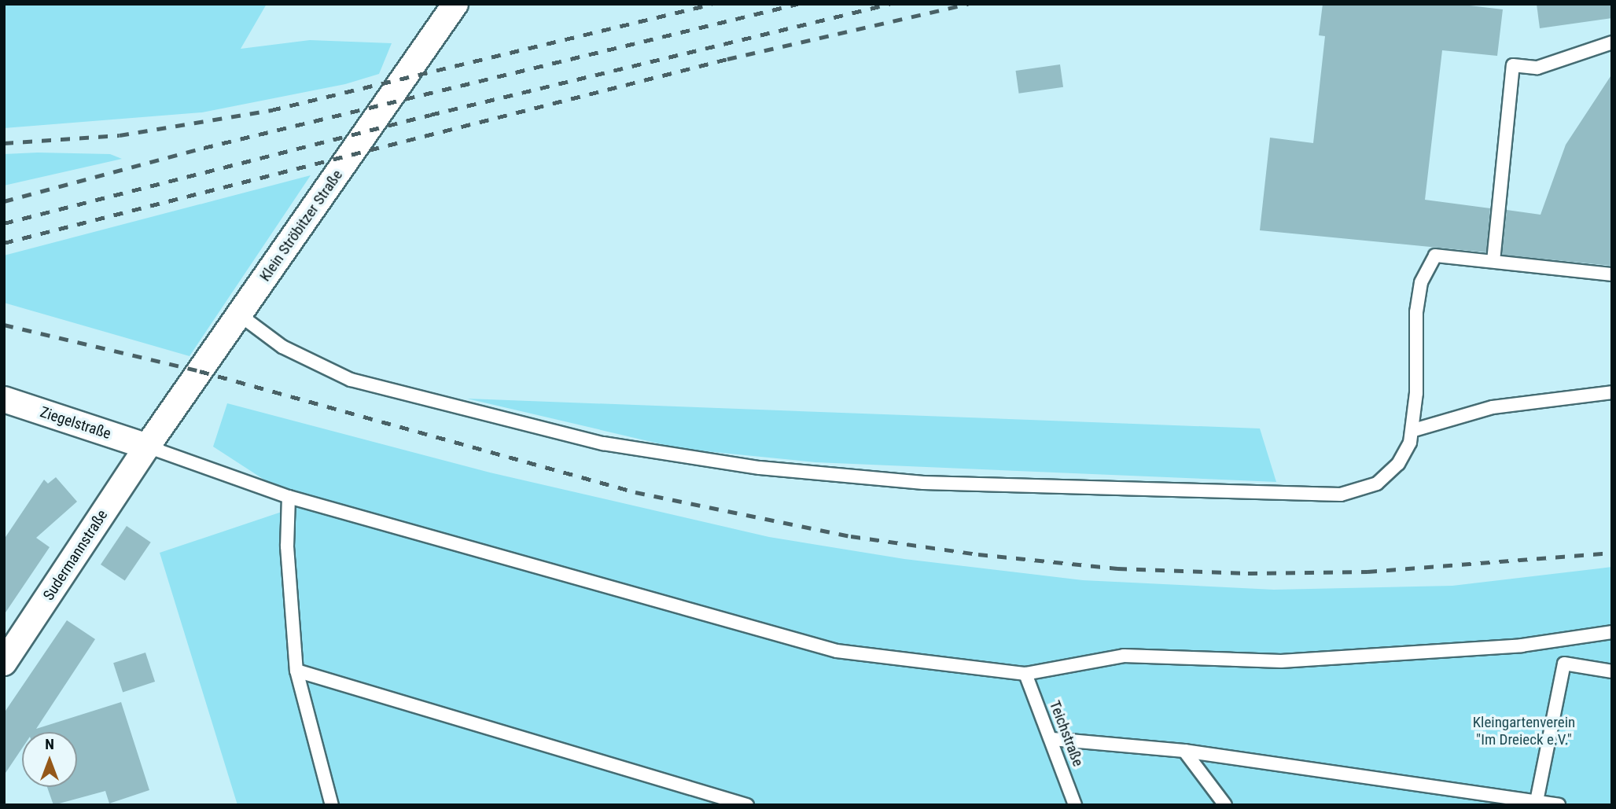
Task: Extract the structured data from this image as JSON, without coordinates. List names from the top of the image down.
{
  "streets": {
    "street": ["Klein Ströbitzer Straße", "Ziegelstraße", "Sudermannstraße"],
    "lane": ["Teichstraße"]
  },
  "crossings": [
    ["Klein Ströbitzer Straße", "Ziegelstraße"],
    ["Klein Ströbitzer Straße", "Sudermannstraße"],
    ["Ziegelstraße", "Sudermannstraße"]
  ],
  "parks": ["Kleingartenverein \"Im Dreieck e.V.\""],
  "north": "top"
}
